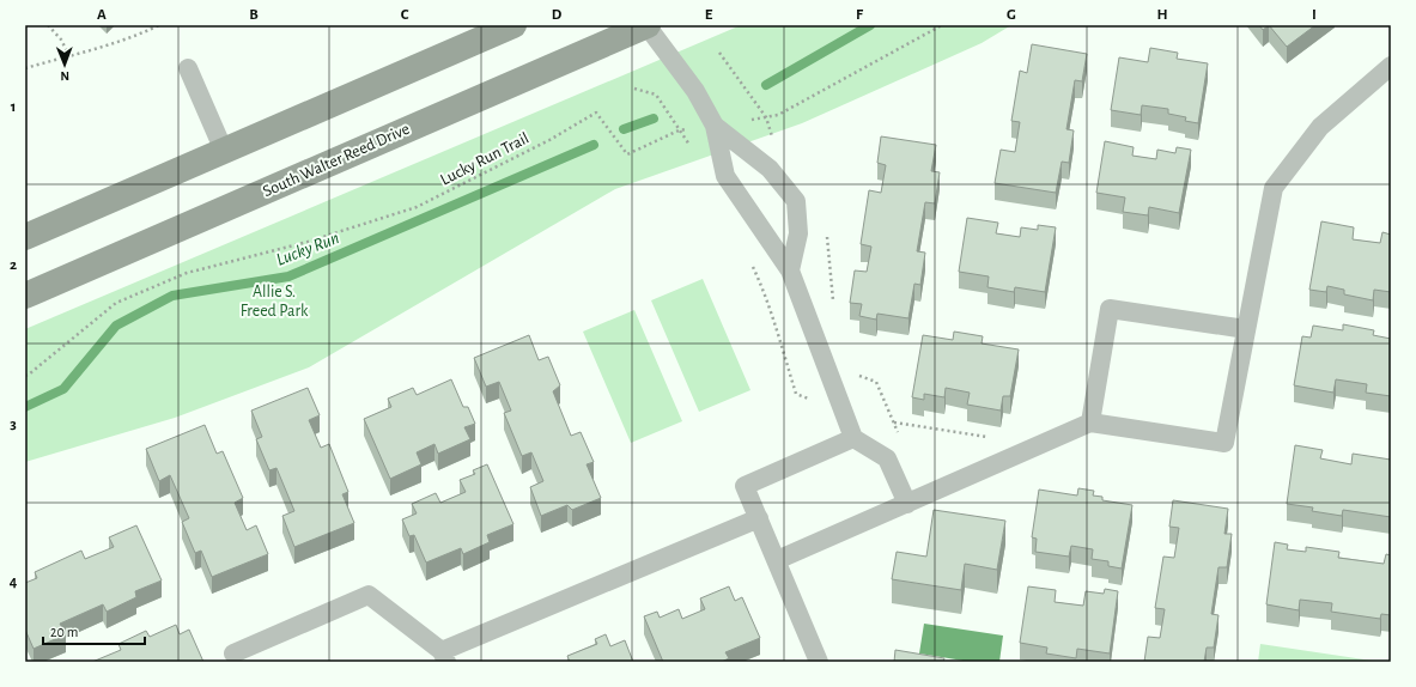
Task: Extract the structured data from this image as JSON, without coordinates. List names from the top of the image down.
{
  "streets": {
    "main road": ["South Walter Reed Drive"],
    "path": ["Lucky Run Trail"]
  },
  "water": ["Lucky Run"],
  "parks": ["Allie S. Freed Park"],
  "scale_bar": "20 m",
  "north": "bottom",
  "grid": {
    "columns": [
      "A",
      "B",
      "C",
      "D",
      "E",
      "F",
      "G",
      "H",
      "I"
    ],
    "rows": [
      "1",
      "2",
      "3",
      "4"
    ]
  }
}
